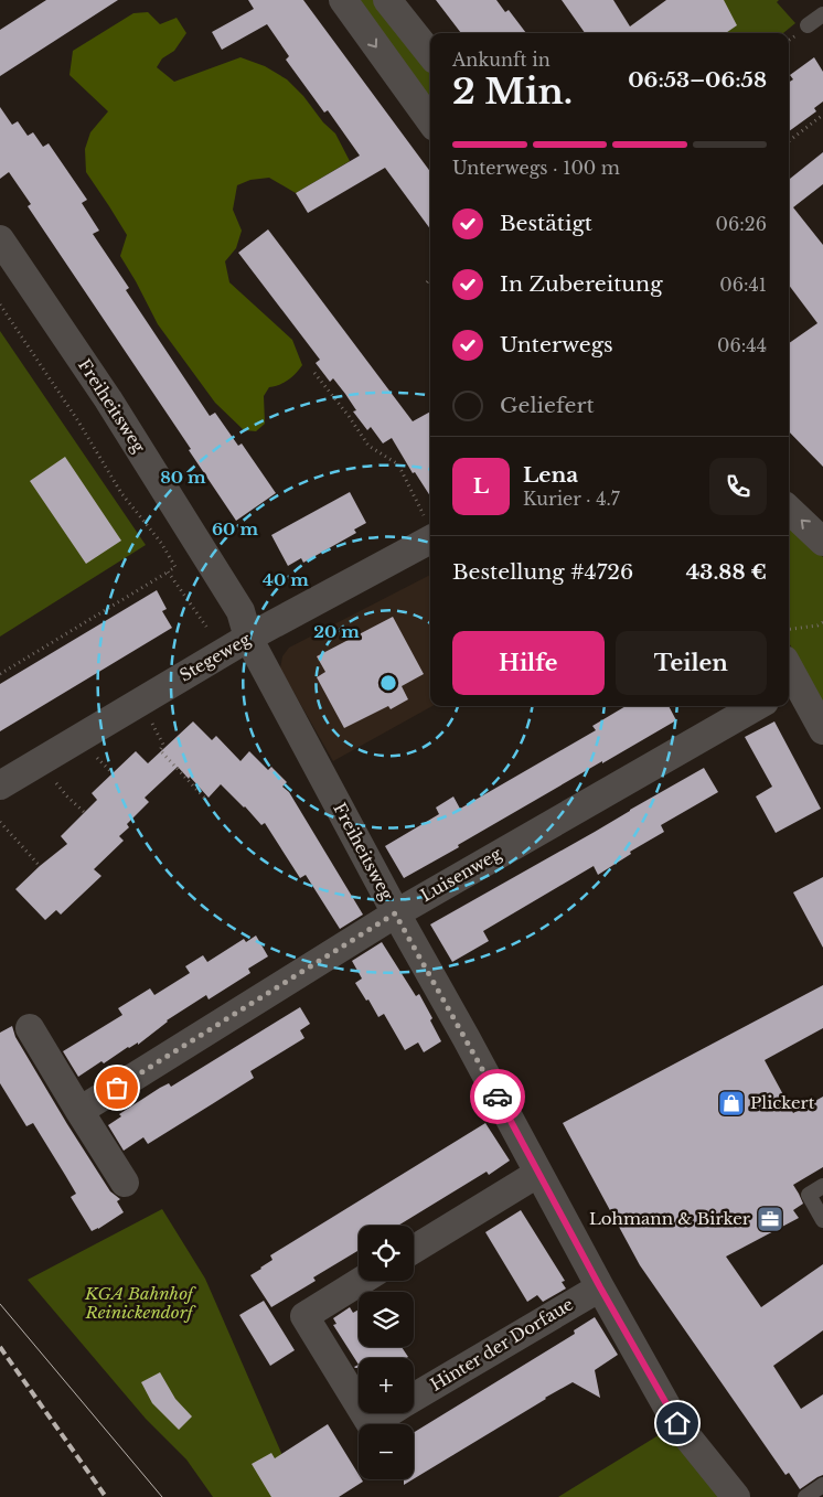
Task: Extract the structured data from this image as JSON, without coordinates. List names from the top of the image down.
{
  "streets": {
    "street": [
      "Freiheitsweg",
      "Stegeweg",
      "Luisenweg",
      "Hinter der Dorfaue"
    ]
  },
  "crossings": [
    ["Freiheitsweg", "Stegeweg"],
    ["Freiheitsweg", "Luisenweg"],
    ["Freiheitsweg", "Hinter der Dorfaue"]
  ],
  "parks": ["KGA Bahnhof Reinickendorf"],
  "places": {
    "shop": ["Plickert"],
    "office": ["Lohmann & Birker"]
  },
  "page": {
    "heading": ["2 Min.", "Ankunft in", "06:53–06:58"],
    "panel": [
      "Lena",
      "Kurier · 4.7",
      "Bestellung #4726",
      "43.88 €"
    ],
    "bar": "Unterwegs · 100 m",
    "list": [
      ["Bestätigt", "06:26"],
      ["In Zubereitung", "06:41"],
      ["Unterwegs", "06:44"],
      "Geliefert"
    ],
    "round": "L",
    "buttons": ["Hilfe", "Teilen"],
    "map_buttons": ["+", "−"]
  },
  "rings": [
    "80 m",
    "60 m",
    "40 m",
    "20 m"
  ]
}
